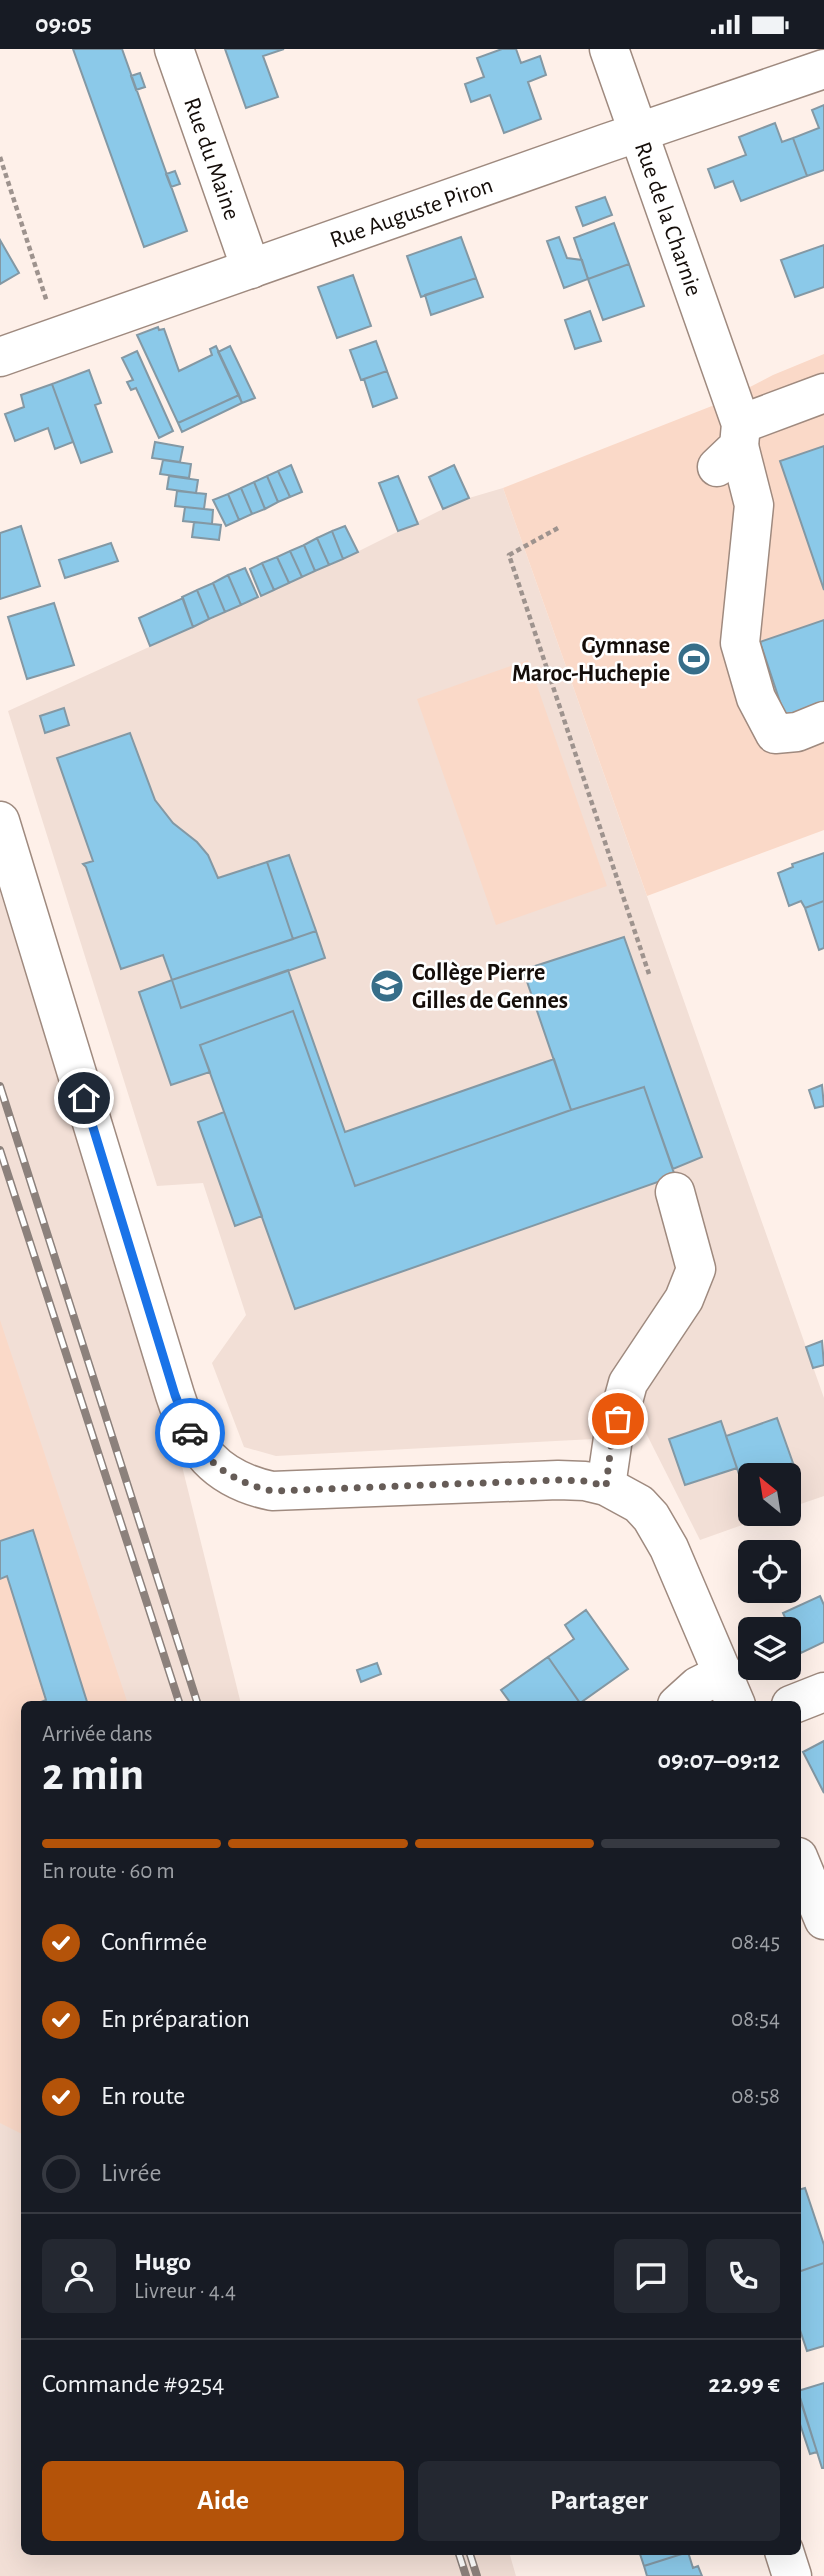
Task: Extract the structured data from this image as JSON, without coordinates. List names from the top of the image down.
{
  "streets": {
    "street": ["Rue du Maine", "Rue Auguste Piron", "Rue de la Charnie"]
  },
  "crossings": [
    ["Rue du Maine", "Rue Auguste Piron"],
    ["Rue Auguste Piron", "Rue de la Charnie"]
  ],
  "places": {
    "sports": ["Gymnase Maroc-Huchepie"],
    "school or university": ["Collège Pierre Gilles de Gennes"]
  },
  "north": "top left",
  "page": {
    "status": "09:05",
    "heading": ["2 min", "Arrivée dans", "09:07–09:12"],
    "panel": [
      "Hugo",
      "Livreur · 4.4",
      "Commande #9254",
      "22.99 €"
    ],
    "bar": "En route · 60 m",
    "list": [
      ["Confirmée", "08:45"],
      ["En préparation", "08:54"],
      ["En route", "08:58"],
      "Livrée"
    ],
    "buttons": ["Aide", "Partager"]
  }
}
